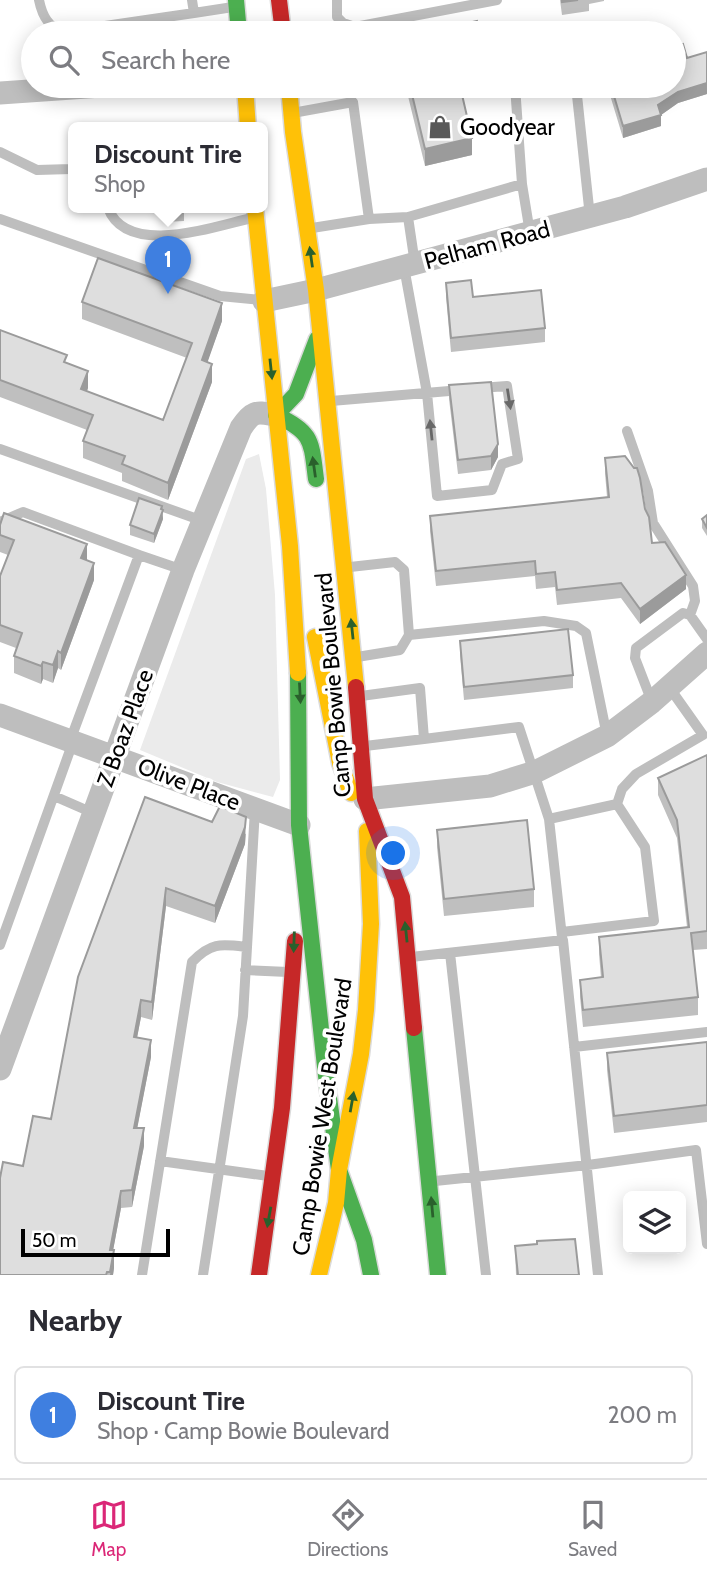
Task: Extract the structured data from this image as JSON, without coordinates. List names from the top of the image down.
{
  "streets": {
    "main road": ["Camp Bowie Boulevard", "Camp Bowie West Boulevard"],
    "street": ["Pelham Road", "Z Boaz Place", "Olive Place"]
  },
  "crossings": [
    ["Pelham Road", "Camp Bowie Boulevard"],
    ["Camp Bowie Boulevard", "Z Boaz Place"],
    ["Camp Bowie Boulevard", "Olive Place"],
    ["Camp Bowie Boulevard", "Camp Bowie West Boulevard"],
    ["Z Boaz Place", "Olive Place"],
    ["Olive Place", "Camp Bowie West Boulevard"]
  ],
  "places": {
    "shop": ["Goodyear"]
  },
  "scale_bar": "50 m",
  "page": {
    "search": "Search here",
    "popup": ["Discount Tire", "Shop"],
    "pins": "1",
    "scale": "50 m",
    "heading": "Nearby",
    "list": [
      {
        "mark": "1",
        "name": "Discount Tire",
        "note": "Shop · Camp Bowie Boulevard",
        "value": "200 m"
      }
    ],
    "nav": ["Map", "Directions", "Saved"]
  }
}
